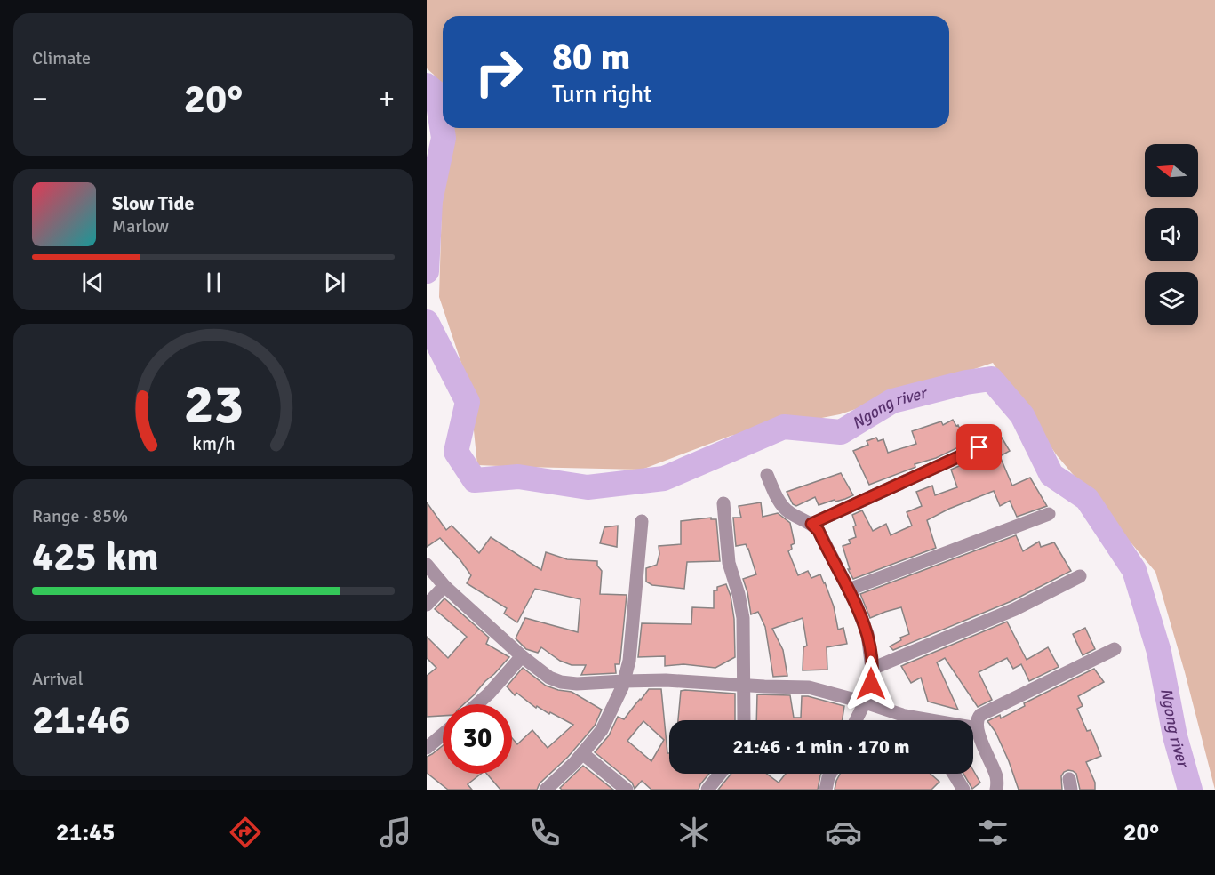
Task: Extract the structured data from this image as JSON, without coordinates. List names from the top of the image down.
{
  "water": ["Ngong river"],
  "north": "left",
  "page": {
    "tile": [
      "Climate",
      ["Range · 85%", "425 km"],
      ["Arrival", "21:46"]
    ],
    "turn": ["80 m", "Turn right"],
    "heat": ["−", "20°", "+"],
    "song": ["Slow Tide", "Marlow"],
    "limit": "30",
    "trip": "21:46 · 1 min · 170 m",
    "tabs": ["21:45", "20°"],
    "gauge": ["23", "km/h"]
  }
}
